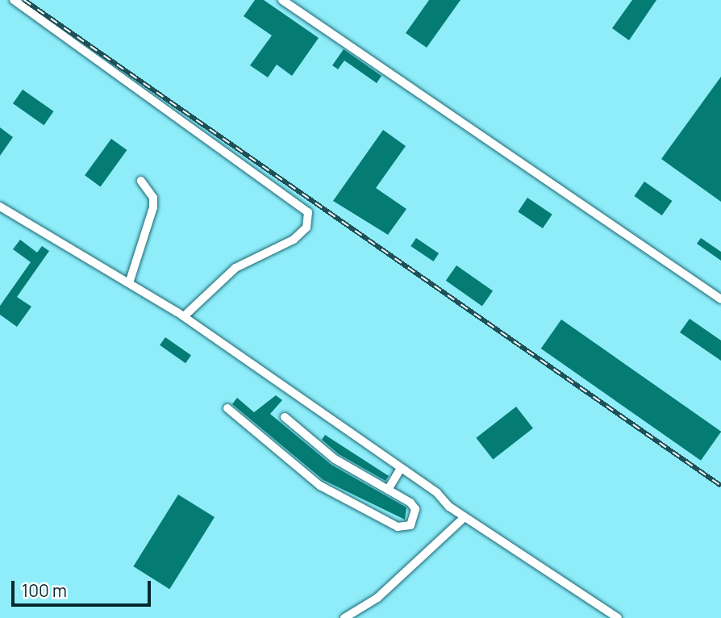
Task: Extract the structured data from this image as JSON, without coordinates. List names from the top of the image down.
{
  "scale_bar": "100 m"
}
